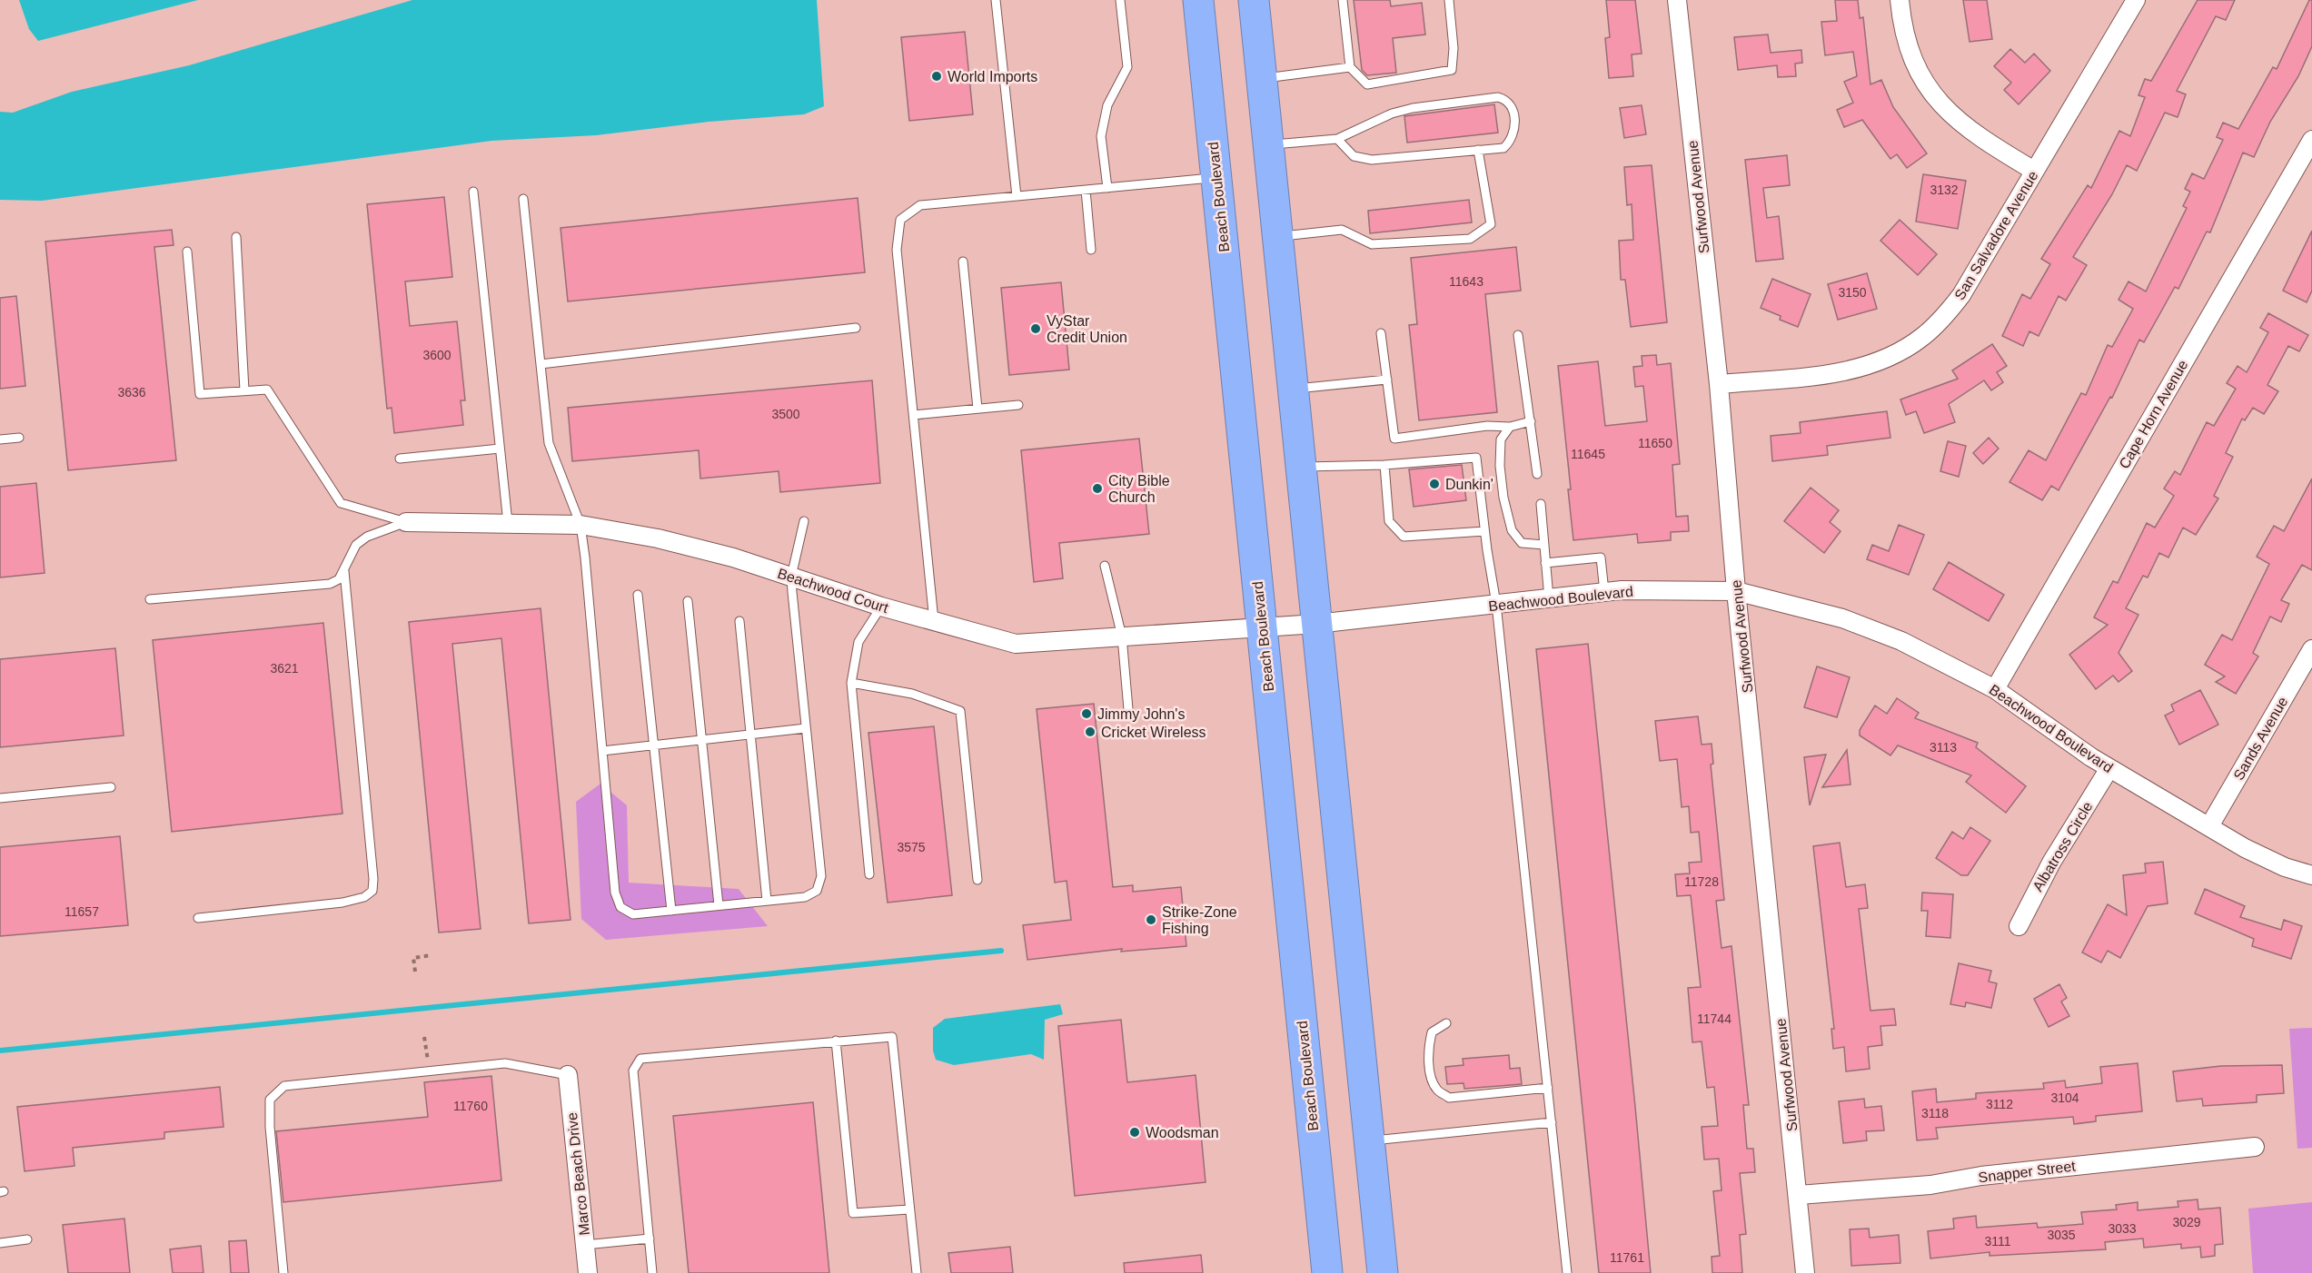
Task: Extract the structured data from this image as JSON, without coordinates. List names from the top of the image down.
{
  "streets": {
    "highway": ["Beach Boulevard"],
    "street": [
      "Surfwood Avenue",
      "San Salvadore Avenue",
      "Cape Horn Avenue",
      "Beachwood Court",
      "Beachwood Boulevard",
      "Sands Avenue",
      "Albatross Circle",
      "Snapper Street",
      "Marco Beach Drive"
    ]
  },
  "crossings": [
    ["Beach Boulevard", "Beachwood Court"],
    ["Beach Boulevard", "Beachwood Boulevard"],
    ["Surfwood Avenue", "San Salvadore Avenue"],
    ["Surfwood Avenue", "Beachwood Boulevard"],
    ["Surfwood Avenue", "Snapper Street"],
    ["Cape Horn Avenue", "Beachwood Boulevard"],
    ["Beachwood Court", "Beachwood Boulevard"],
    ["Beachwood Boulevard", "Sands Avenue"],
    ["Beachwood Boulevard", "Albatross Circle"]
  ],
  "places": [
    "World Imports",
    "VyStar Credit Union",
    "Dunkin'",
    "City Bible Church",
    "Jimmy John's",
    "Cricket Wireless",
    "Strike-Zone Fishing",
    "Woodsman"
  ],
  "house_numbers": [
    "3132",
    "11643",
    "3150",
    "3600",
    "3636",
    "3500",
    "11650",
    "11645",
    "3621",
    "3113",
    "3575",
    "11728",
    "11657",
    "11744",
    "3104",
    "3112",
    "11760",
    "3118",
    "3029",
    "3033",
    "3035",
    "3111",
    "11761"
  ]
}
